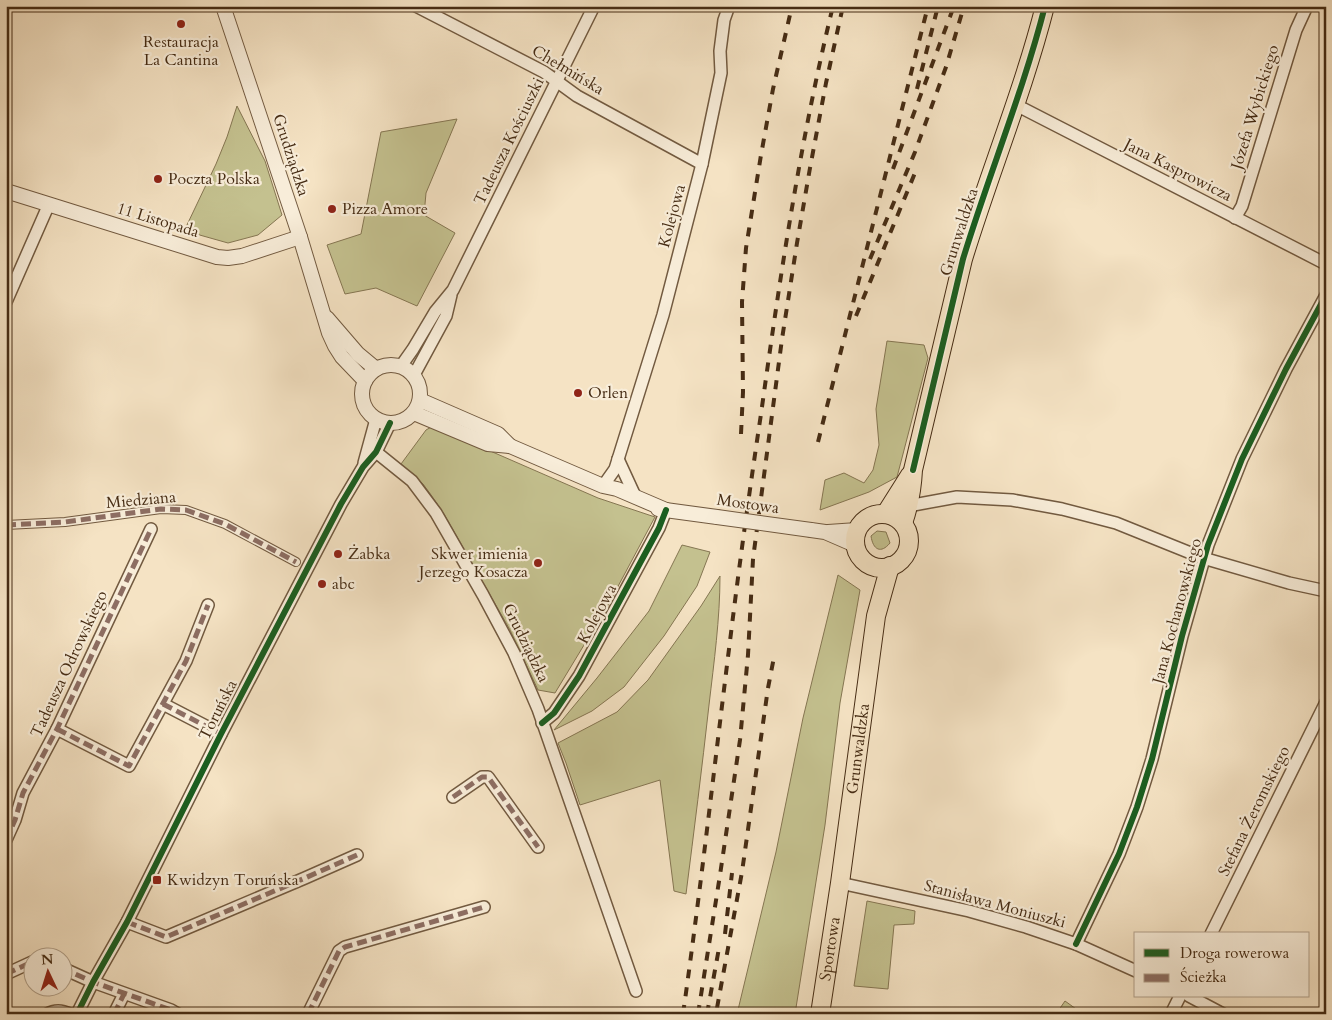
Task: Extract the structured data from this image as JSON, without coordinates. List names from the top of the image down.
{
  "streets": {
    "main road": ["Grunwaldzka", "Sportowa"],
    "street": [
      "Chełmińska",
      "Józefa Wybickiego",
      "Tadeusza Kościuszki",
      "Grudziądzka",
      "Jana Kasprowicza",
      "Kolejowa",
      "11 Listopada",
      "Miedziana",
      "Mostowa",
      "Jana Kochanowskiego",
      "Tadeusza Odrowskiego",
      "Toruńska",
      "Stefana Żeromskiego",
      "Stanisława Moniuszki"
    ]
  },
  "crossings": [
    ["Chełmińska", "Tadeusza Kościuszki"],
    ["Chełmińska", "Kolejowa"],
    ["Józefa Wybickiego", "Jana Kasprowicza"],
    ["Tadeusza Kościuszki", "Grudziądzka"],
    ["Tadeusza Kościuszki", "Mostowa"],
    ["Tadeusza Kościuszki", "Toruńska"],
    ["Grudziądzka", "Kolejowa"],
    ["Grudziądzka", "11 Listopada"],
    ["Grudziądzka", "Mostowa"],
    ["Grudziądzka", "Toruńska"],
    ["Jana Kasprowicza", "Grunwaldzka"],
    ["Kolejowa", "Mostowa"],
    ["Grunwaldzka", "Mostowa"],
    ["Grunwaldzka", "Stanisława Moniuszki"],
    ["Grunwaldzka", "Sportowa"],
    ["Mostowa", "Toruńska"],
    ["Jana Kochanowskiego", "Stanisława Moniuszki"],
    ["Stanisława Moniuszki", "Sportowa"]
  ],
  "places": {
    "other": [
      "Restauracja La Cantina",
      "Poczta Polska",
      "Pizza Amore",
      "Orlen",
      "Żabka",
      "Skwer imienia Jerzego Kosacza",
      "abc"
    ],
    "transit": ["Kwidzyn Toruńska"]
  },
  "legend": ["Droga rowerowa", "Ścieżka"],
  "north": "top"
}
